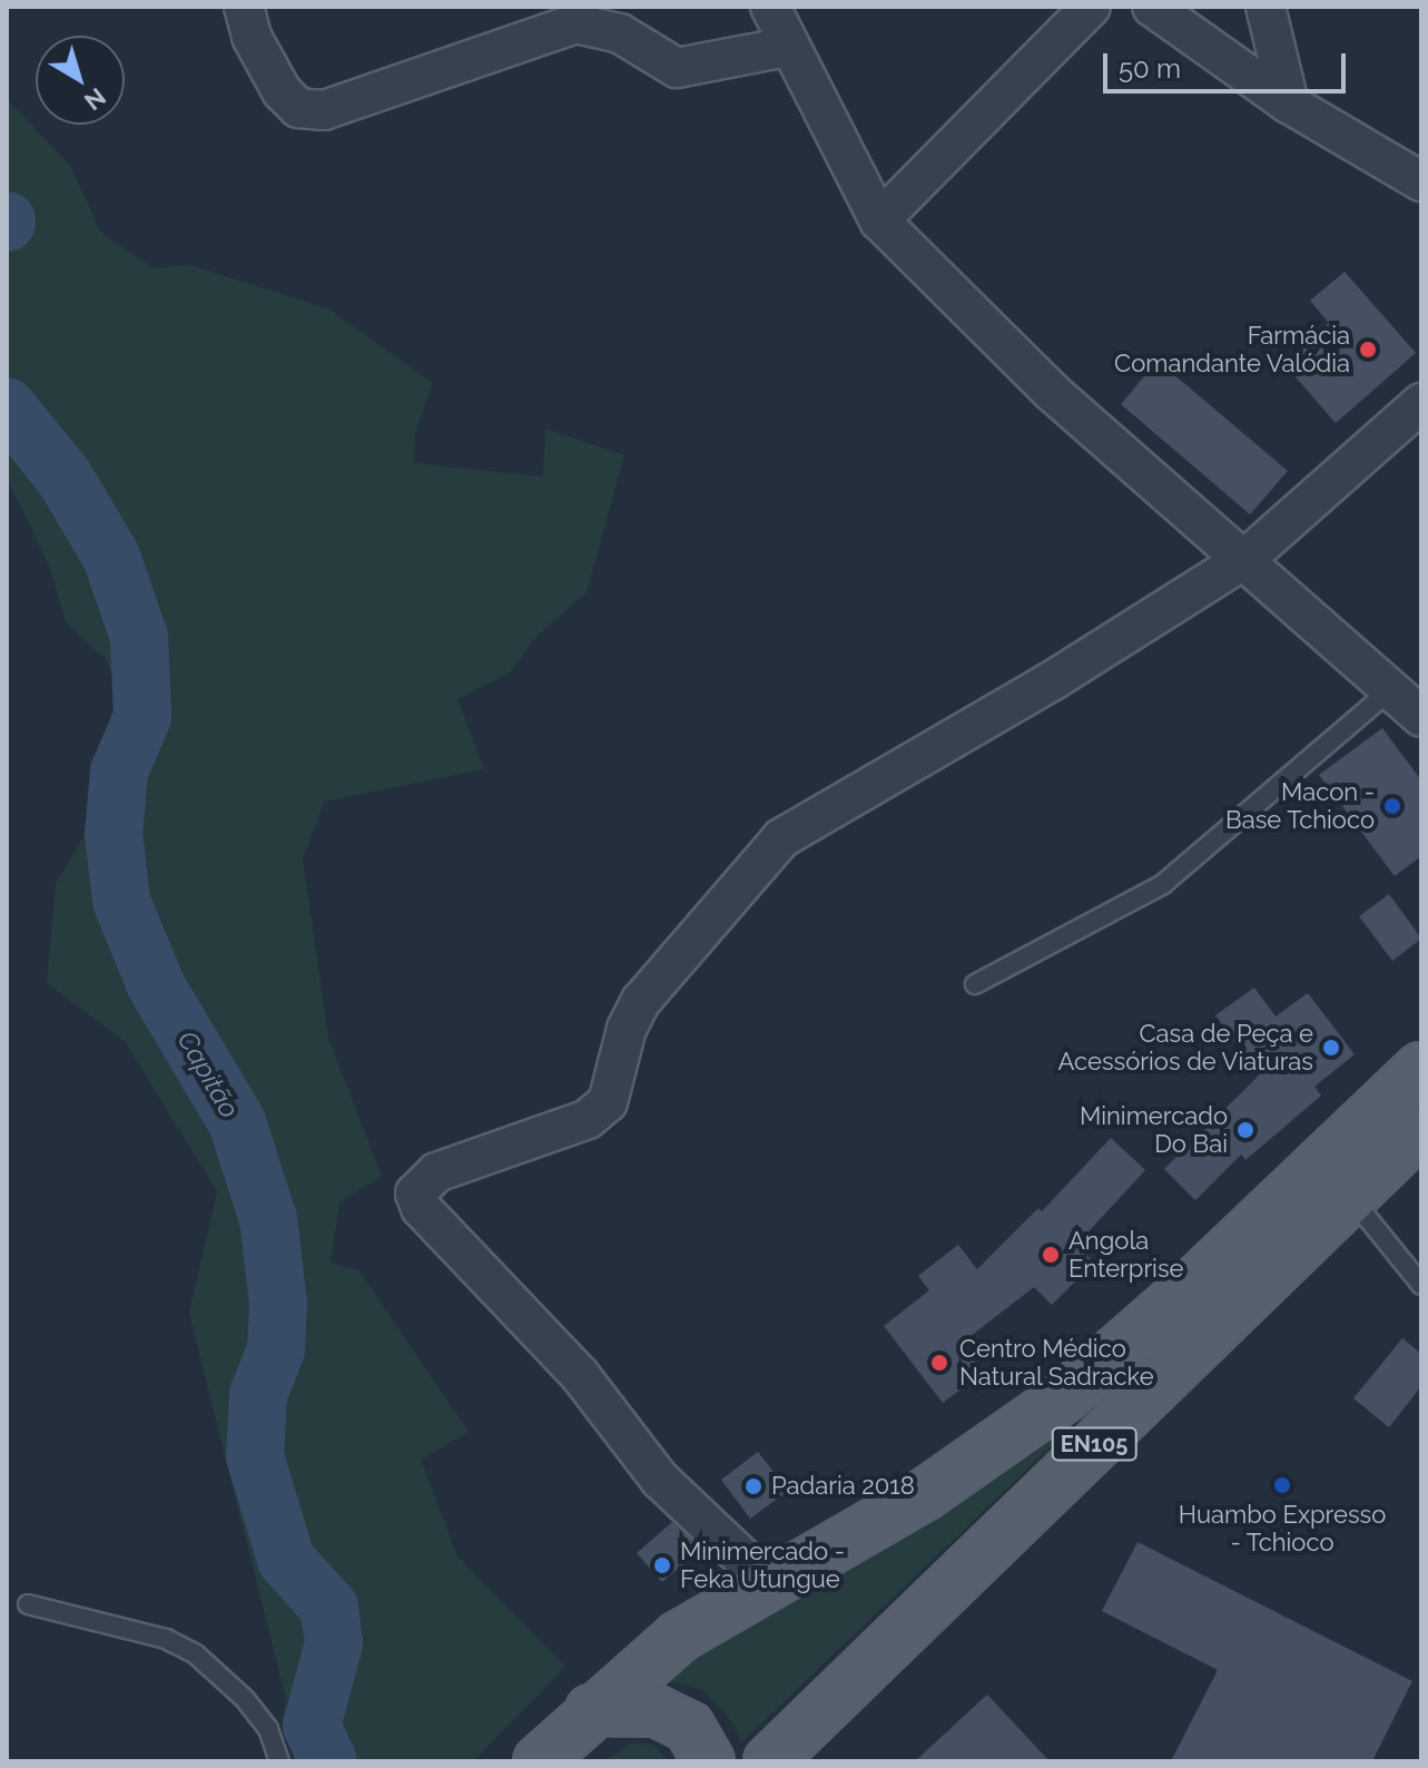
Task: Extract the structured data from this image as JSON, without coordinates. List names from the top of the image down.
{
  "streets": {
    "main road": ["EN105"]
  },
  "water": ["Capitão"],
  "places": [
    "Farmácia Comandante Valódia",
    "Macon - Base Tchioco",
    "Casa de Peça e Acessórios de Viaturas",
    "Minimercado Do Bai",
    "Angola Enterprise",
    "Centro Médico Natural Sadracke",
    "Huambo Expresso - Tchioco",
    "Padaria 2018",
    "Minimercado - Feka Utungue"
  ],
  "scale_bar": "50 m",
  "north": "bottom right"
}
